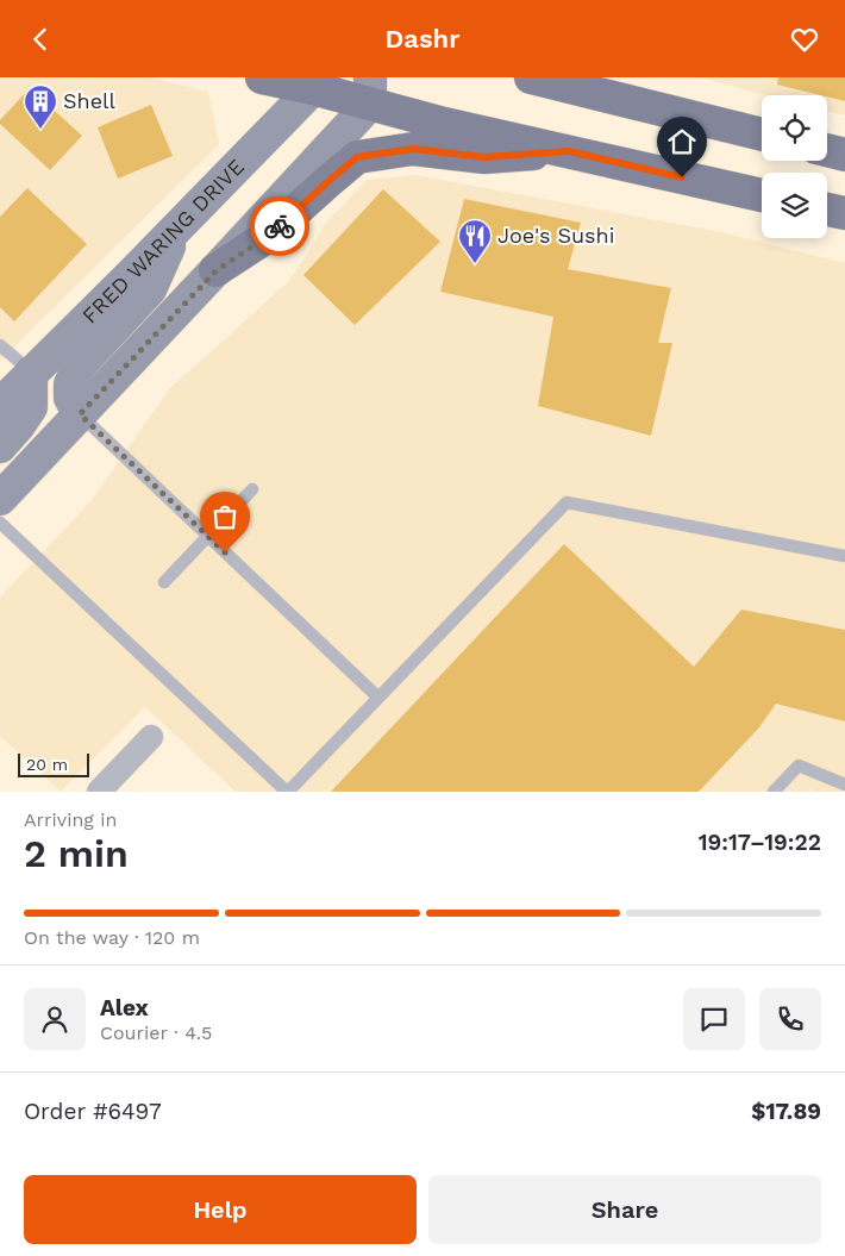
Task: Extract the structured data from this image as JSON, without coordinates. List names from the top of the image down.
{
  "streets": {
    "main road": ["FRED WARING DRIVE"]
  },
  "places": {
    "building": ["Shell"],
    "restaurant": ["Joe's Sushi"]
  },
  "scale_bar": "20 m",
  "page": {
    "header": "Dashr",
    "scale": "20 m",
    "heading": ["2 min", "Arriving in", "19:17–19:22"],
    "panel": [
      "Alex",
      "Courier · 4.5",
      "Order #6497",
      "$17.89"
    ],
    "bar": "On the way · 120 m",
    "buttons": ["Help", "Share"]
  }
}
